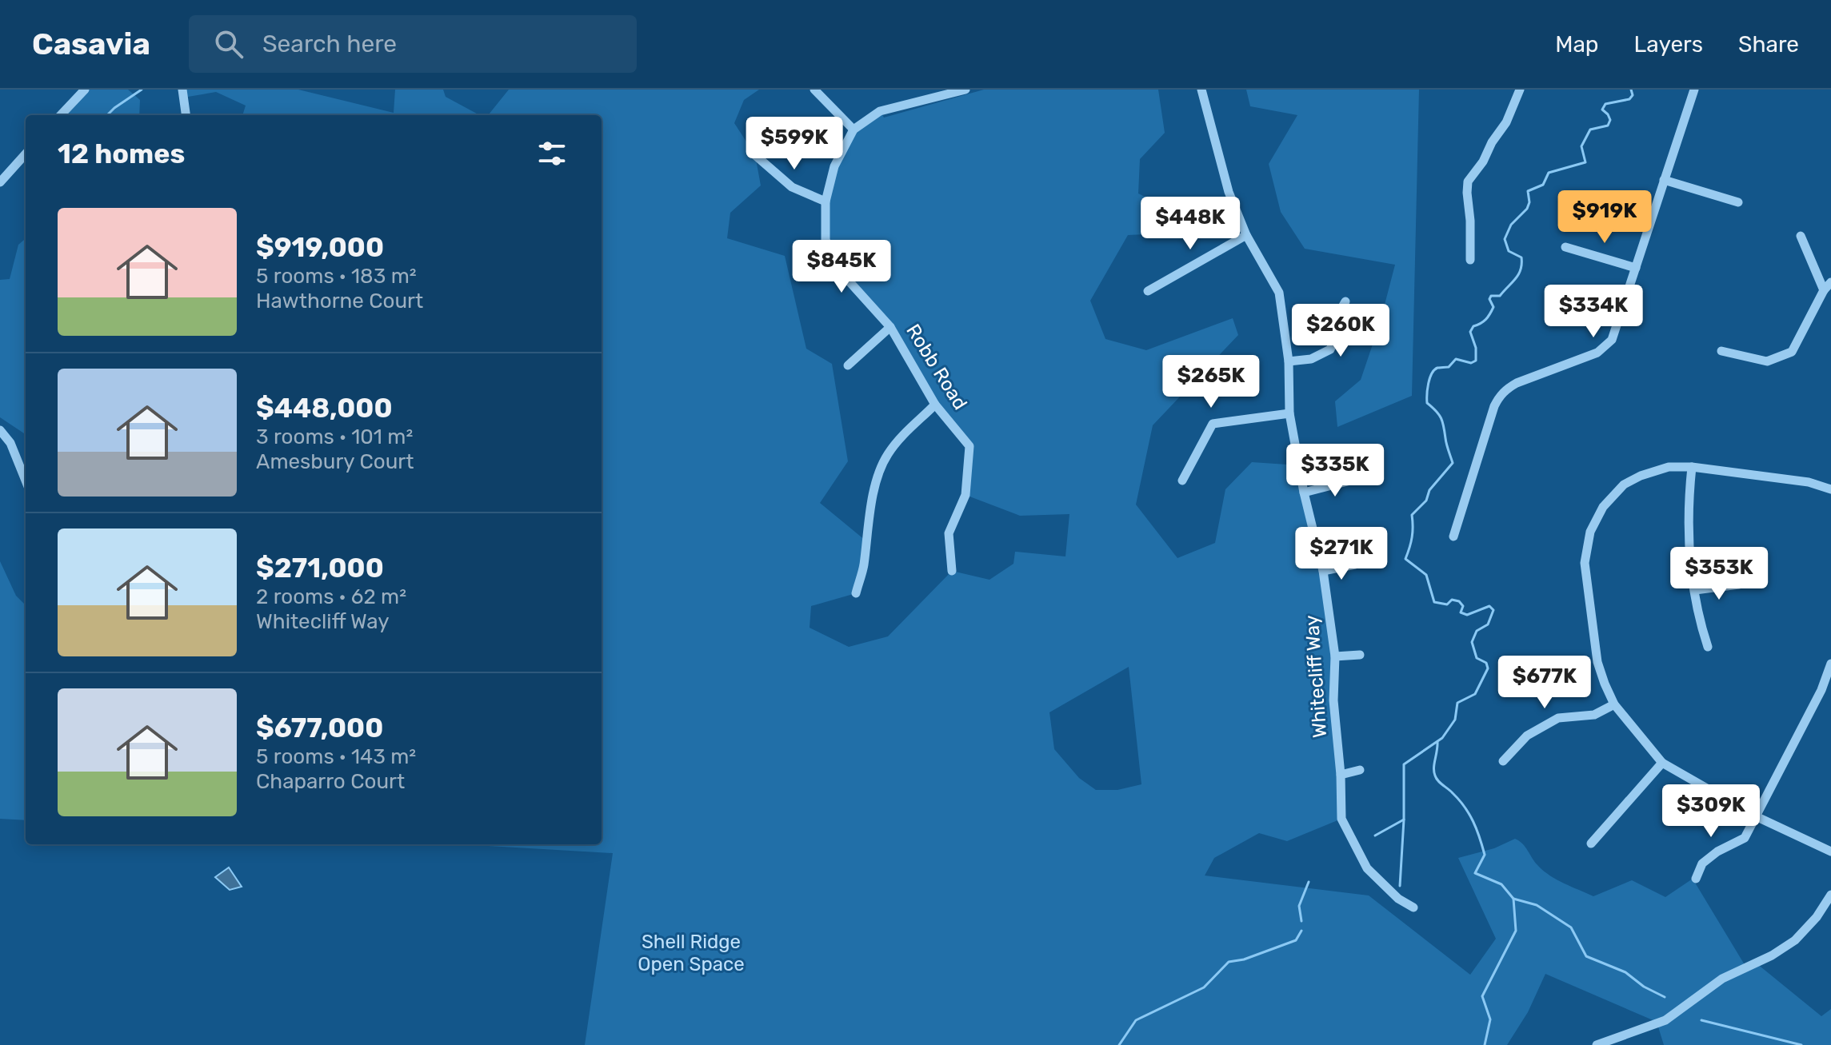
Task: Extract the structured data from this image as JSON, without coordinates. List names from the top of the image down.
{
  "streets": {
    "street": ["Robb Road", "Whitecliff Way"]
  },
  "parks": ["Shell Ridge Open Space"],
  "page": {
    "header": "Casavia",
    "search": "Search here",
    "nav": ["Map", "Layers", "Share"],
    "heading": "12 homes",
    "price": [
      "$599K",
      "$919K",
      "$448K",
      "$845K",
      "$334K",
      "$260K",
      "$265K",
      "$335K",
      "$271K",
      "$353K",
      "$677K",
      "$309K"
    ],
    "list": [
      {
        "name": "$919,000",
        "note": "5 rooms · 183 m² · Hawthorne Court"
      },
      {
        "name": "$448,000",
        "note": "3 rooms · 101 m² · Amesbury Court"
      },
      {
        "name": "$271,000",
        "note": "2 rooms · 62 m² · Whitecliff Way"
      },
      {
        "name": "$677,000",
        "note": "5 rooms · 143 m² · Chaparro Court"
      }
    ]
  }
}
